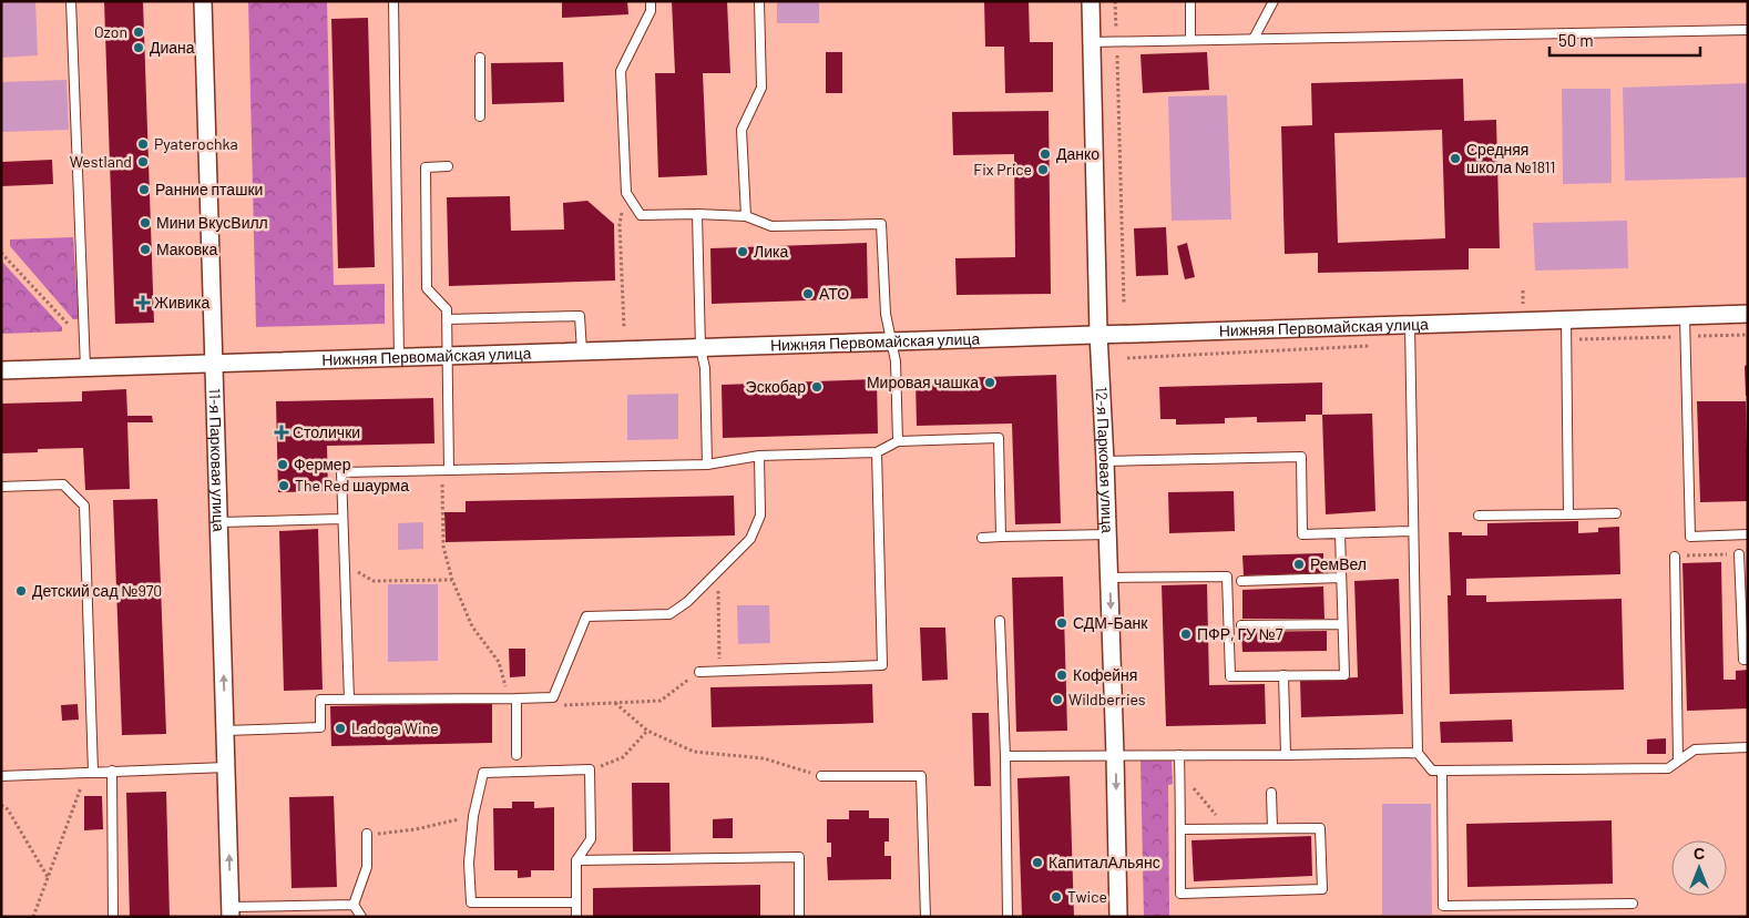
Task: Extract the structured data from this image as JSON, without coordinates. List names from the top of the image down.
{
  "streets": {
    "street": ["Нижняя Первомайская улица", "11-я Парковая улица", "12-я Парковая улица"]
  },
  "crossings": [
    ["Нижняя Первомайская улица", "11-я Парковая улица"],
    ["Нижняя Первомайская улица", "12-я Парковая улица"]
  ],
  "one_way": ["11-я Парковая улица", "12-я Парковая улица"],
  "places": {
    "other": [
      "Ozon",
      "Диана",
      "Pyaterochka",
      "Данко",
      "Средняя школа №1811",
      "Westland",
      "Fix Price",
      "Ранние пташки",
      "Мини ВкусВилл",
      "Маковка",
      "Лика",
      "АТО",
      "Мировая чашка",
      "Эскобар",
      "Фермер",
      "The Red шаурма",
      "РемВел",
      "Детский сад №970",
      "СДМ-Банк",
      "ПФР, ГУ №7",
      "Кофейня",
      "Wildberries",
      "Ladoga Wine",
      "КапиталАльянс",
      "Twice"
    ],
    "health": ["Живика", "Столички"]
  },
  "scale_bar": "50 m",
  "north": "top"
}
